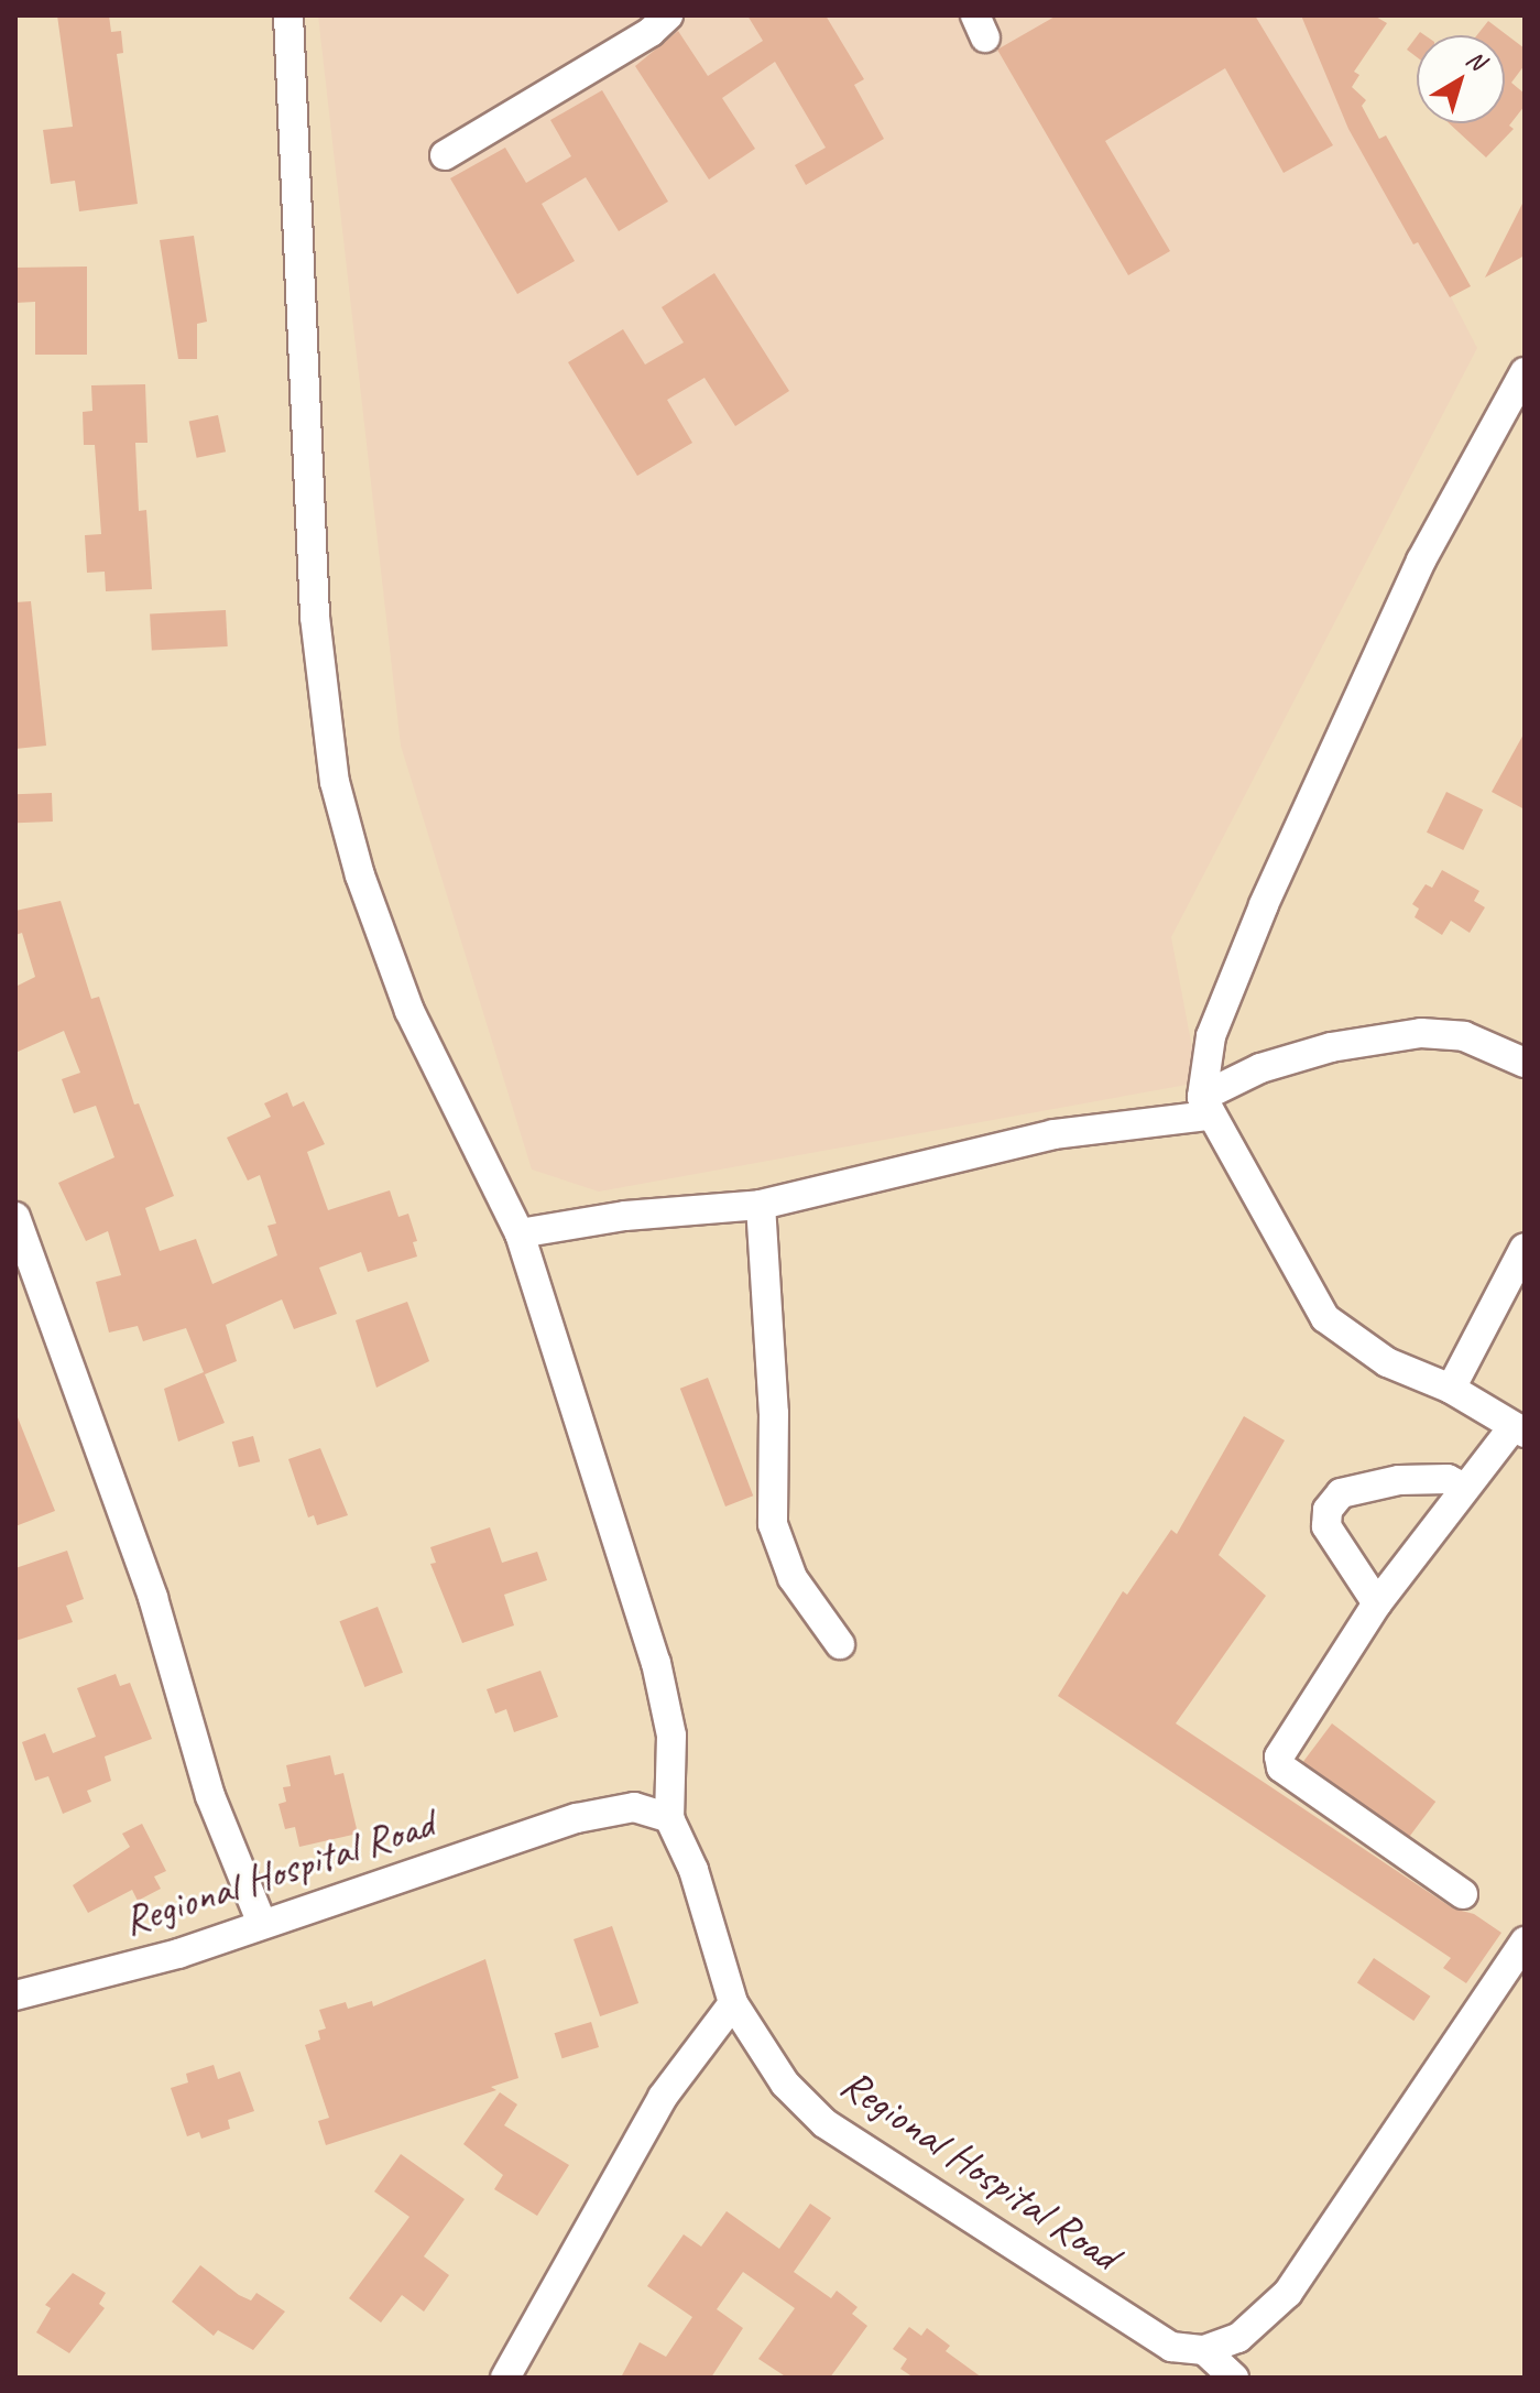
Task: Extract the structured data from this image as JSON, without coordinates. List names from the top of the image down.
{
  "streets": {
    "street": ["Regional Hospital Road"]
  },
  "north": "top right"
}
